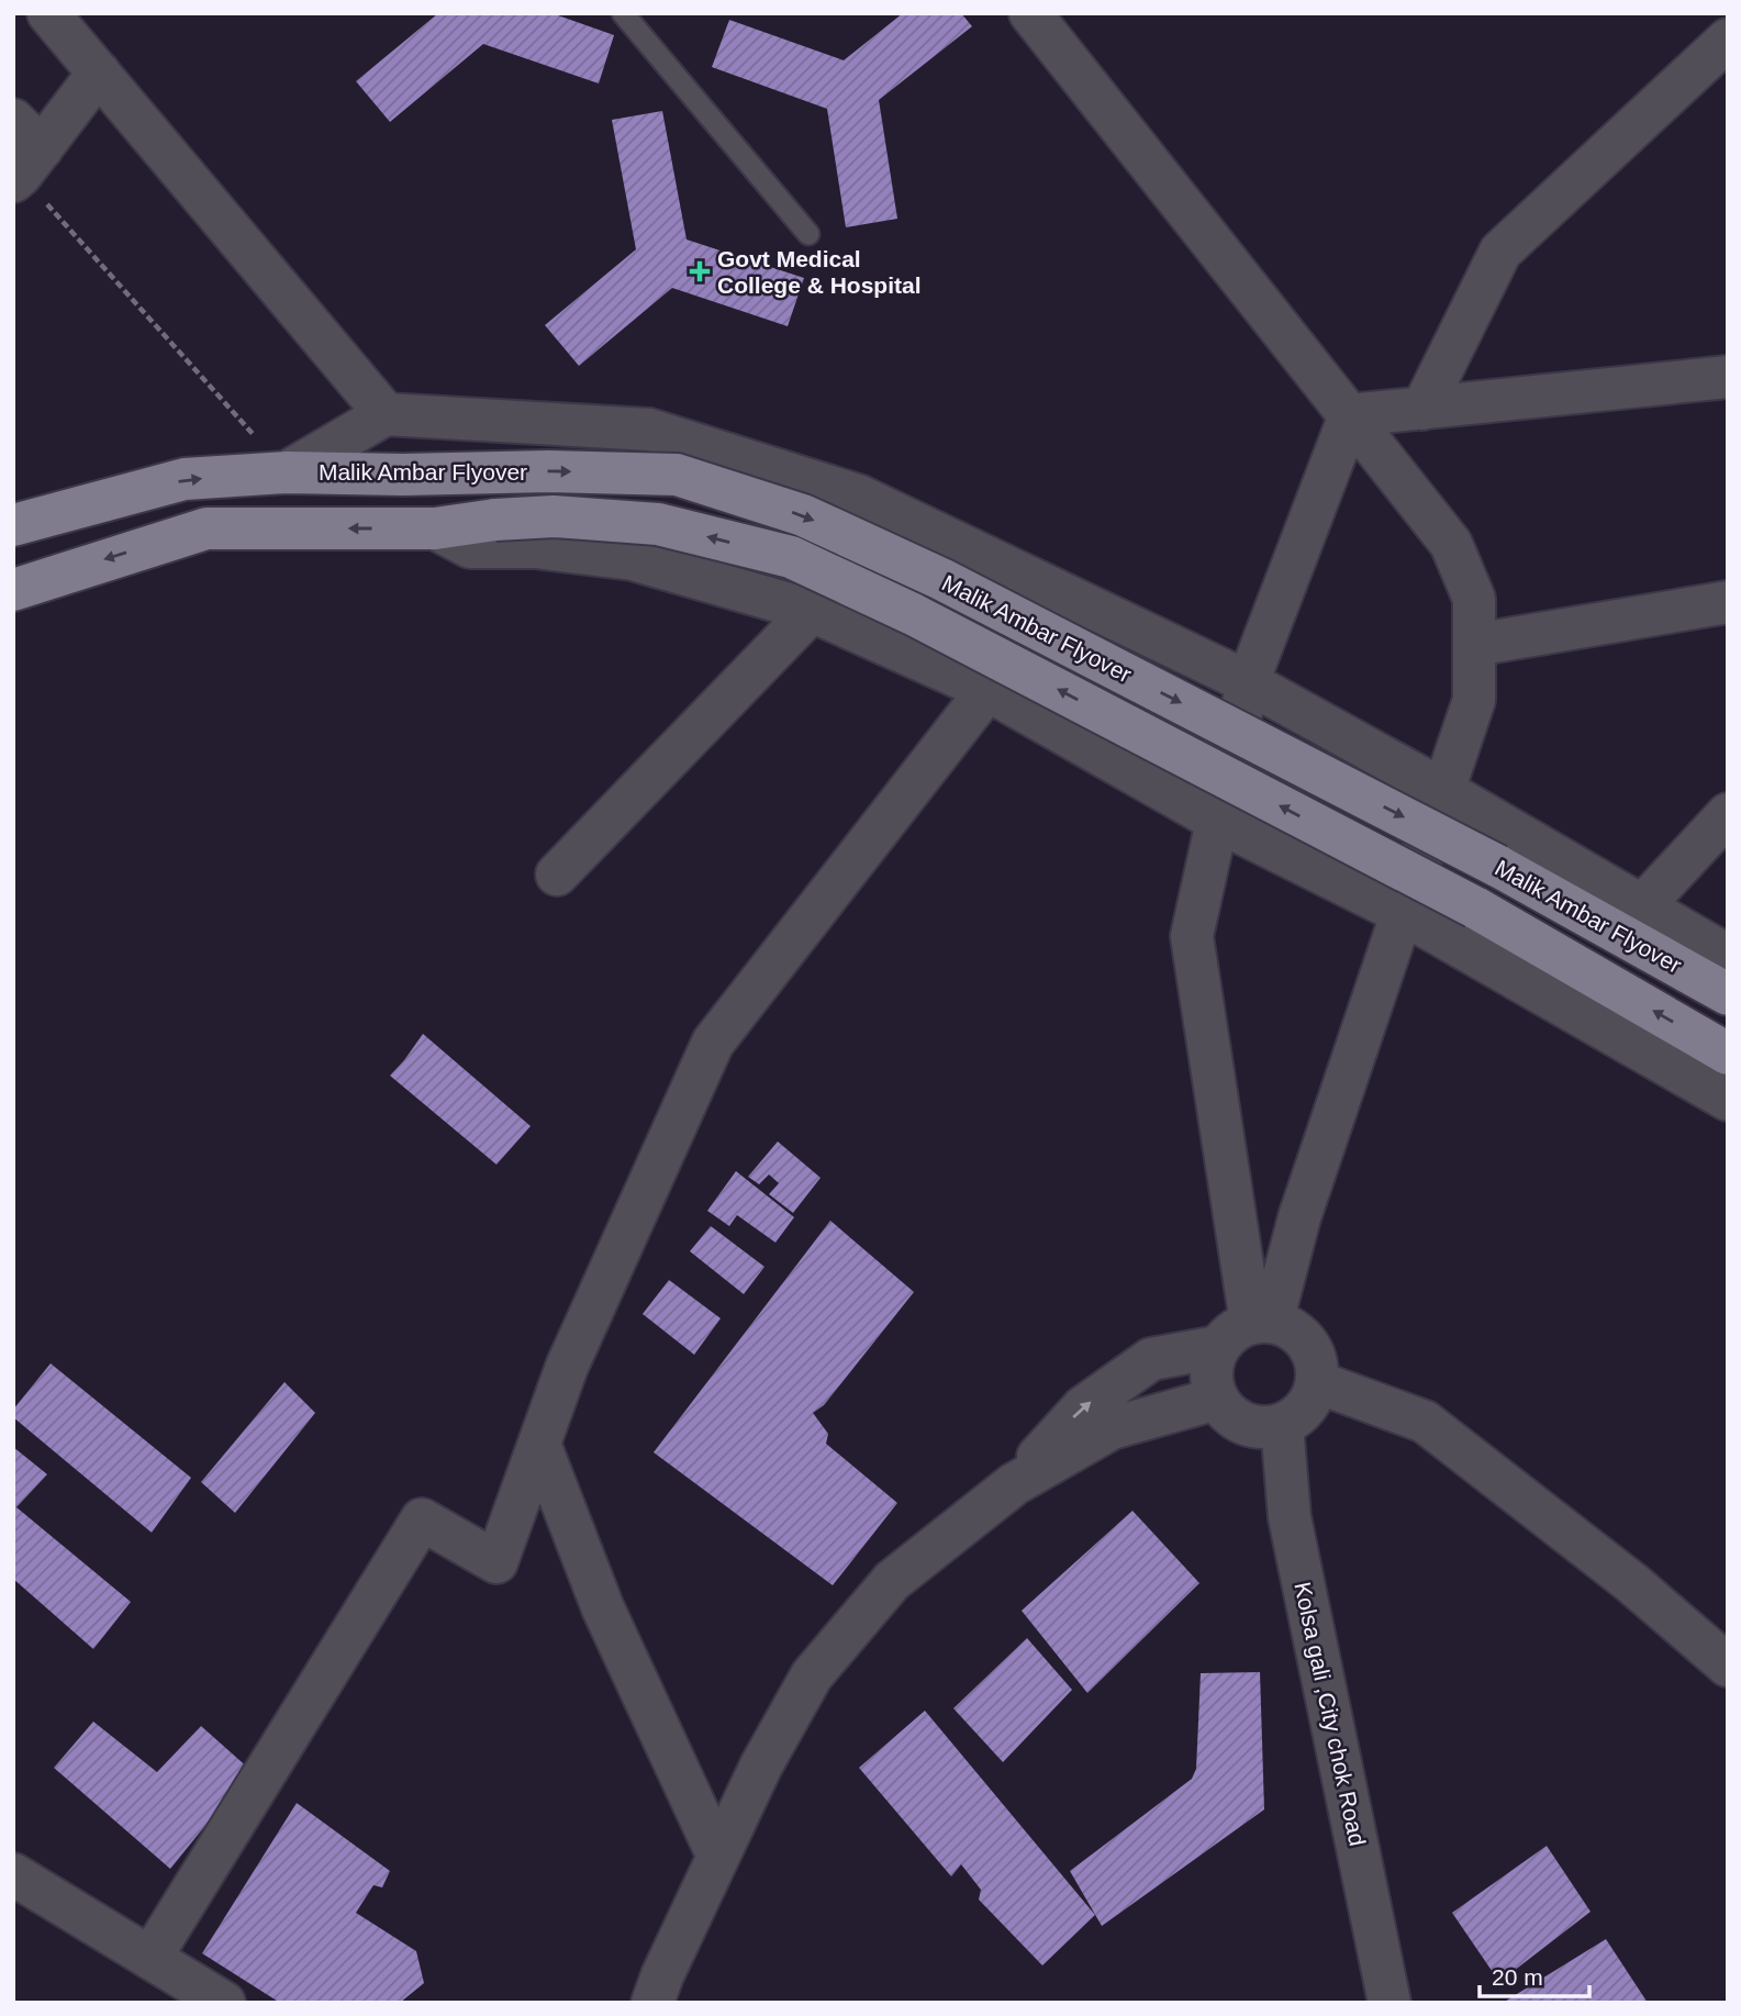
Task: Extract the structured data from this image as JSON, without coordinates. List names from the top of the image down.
{
  "streets": {
    "main road": ["Malik Ambar Flyover"],
    "street": ["Kolsa gali ,City chok Road"]
  },
  "places": {
    "health": ["Govt Medical College & Hospital"]
  },
  "scale_bar": "20 m"
}
